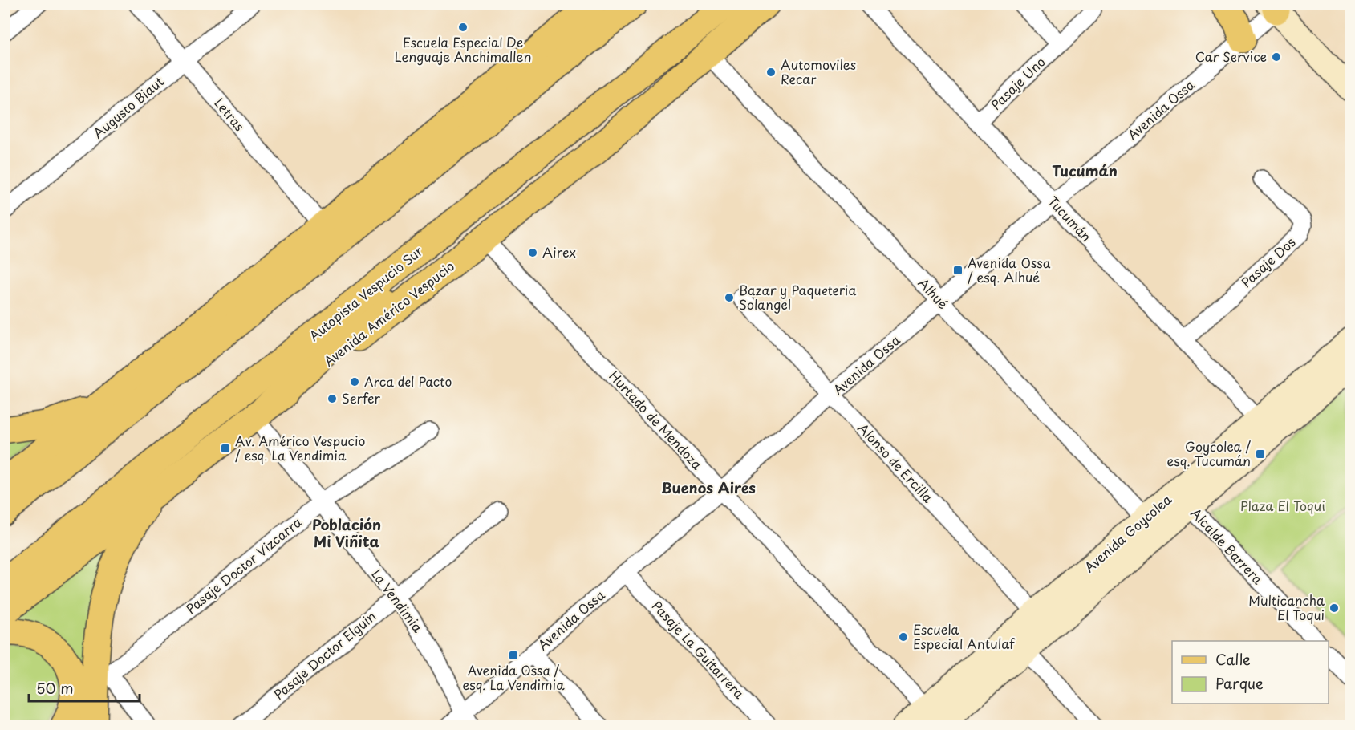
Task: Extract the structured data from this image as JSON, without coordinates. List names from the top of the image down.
{
  "streets": {
    "main road": ["Autopista Vespucio Sur", "Avenida Américo Vespucio"],
    "street": [
      "Pasaje Uno",
      "Augusto Biaut",
      "Avenida Ossa",
      "Letras",
      "Tucumán",
      "Pasaje Dos",
      "Alhué",
      "Hurtado de Mendoza",
      "Alonso de Ercilla",
      "Avenida Goycolea",
      "Alcalde Barrera",
      "Pasaje Doctor Vizcarra",
      "La Vendimia",
      "Pasaje La Guitarrera",
      "Pasaje Doctor Elguin"
    ]
  },
  "crossings": [
    ["Pasaje Uno", "Tucumán"],
    ["Augusto Biaut", "Letras"],
    ["Avenida Ossa", "Tucumán"],
    ["Avenida Ossa", "Alhué"],
    ["Avenida Ossa", "Hurtado de Mendoza"],
    ["Avenida Ossa", "Alonso de Ercilla"],
    ["Avenida Ossa", "La Vendimia"],
    ["Avenida Ossa", "Pasaje La Guitarrera"],
    ["Tucumán", "Pasaje Dos"],
    ["Tucumán", "Avenida Goycolea"],
    ["Alhué", "Avenida Américo Vespucio"],
    ["Alhué", "Avenida Goycolea"],
    ["Avenida Américo Vespucio", "Hurtado de Mendoza"],
    ["Avenida Américo Vespucio", "La Vendimia"],
    ["Hurtado de Mendoza", "Avenida Goycolea"],
    ["Alonso de Ercilla", "Avenida Goycolea"],
    ["Avenida Goycolea", "Alcalde Barrera"],
    ["Pasaje Doctor Vizcarra", "La Vendimia"],
    ["La Vendimia", "Pasaje Doctor Elguin"]
  ],
  "districts": ["Tucumán", "Buenos Aires", "Población Mi Viñita"],
  "parks": ["Plaza El Toqui"],
  "places": {
    "other": [
      "Escuela Especial De Lenguaje Anchimallen",
      "Car Service",
      "Automoviles Recar",
      "Airex",
      "Bazar y Paqueteria Solangel",
      "Arca del Pacto",
      "Serfer",
      "Multicancha El Toqui",
      "Escuela Especial Antulaf"
    ],
    "transit": [
      "Avenida Ossa / esq. Alhué",
      "Av. Américo Vespucio / esq. La Vendimia",
      "Goycolea / esq. Tucumán",
      "Avenida Ossa / esq. La Vendimia"
    ]
  },
  "legend": ["Calle", "Parque"],
  "scale_bar": "50 m"
}
